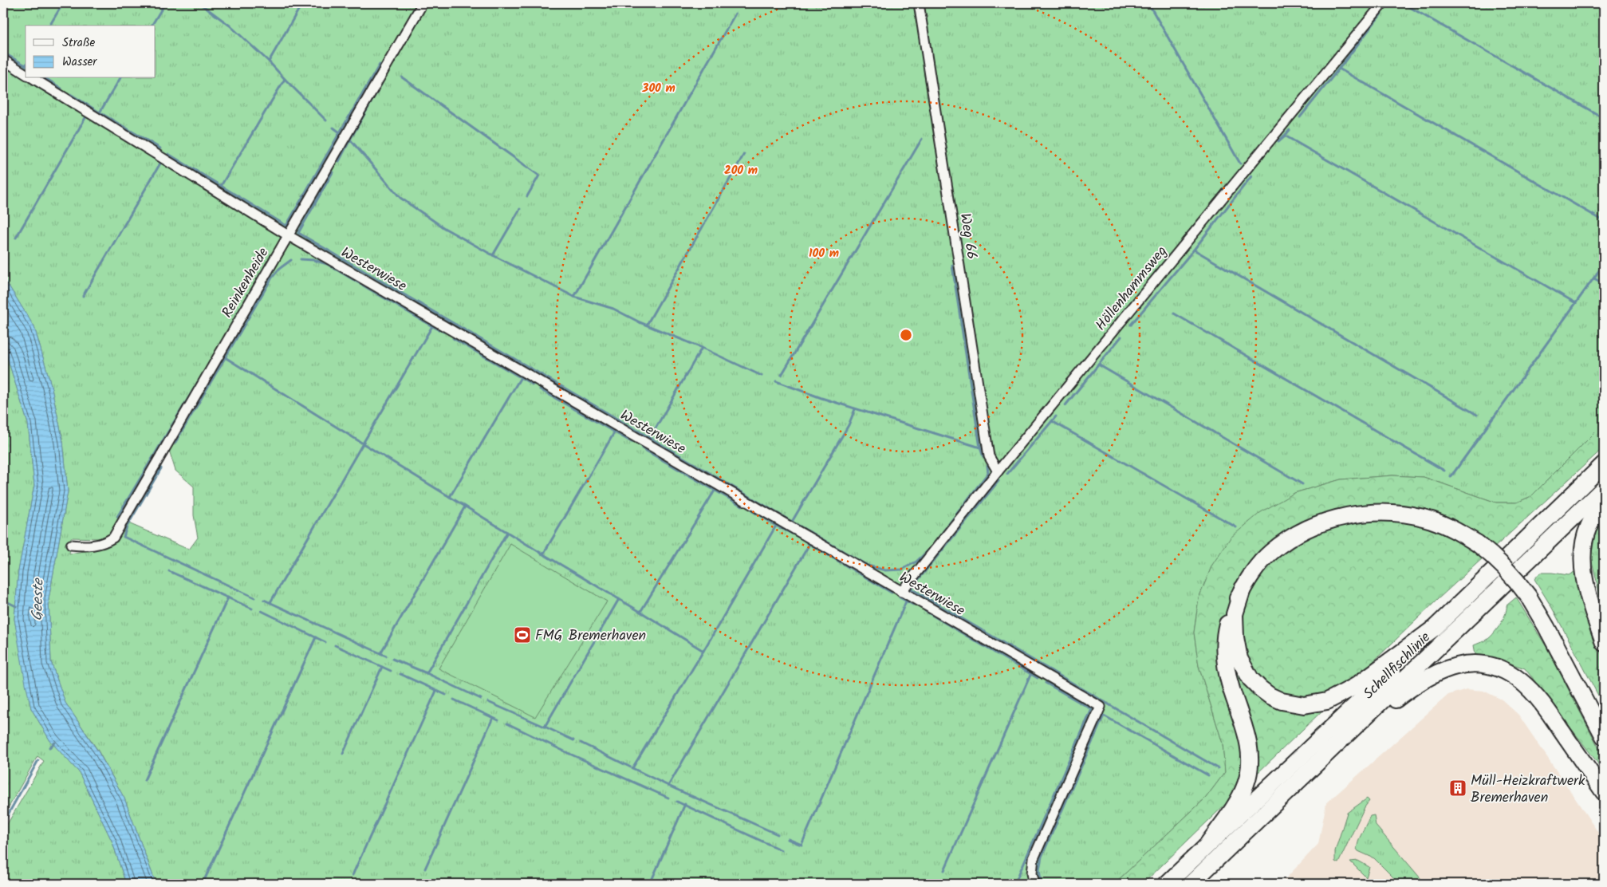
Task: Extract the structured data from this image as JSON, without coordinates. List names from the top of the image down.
{
  "streets": {
    "highway": ["Schellfischlinie"],
    "street": [
      "Weg 66",
      "Westerwiese",
      "Reinkenheide",
      "Höllenhammsweg"
    ]
  },
  "crossings": [
    ["Weg 66", "Höllenhammsweg"],
    ["Westerwiese", "Reinkenheide"],
    ["Westerwiese", "Höllenhammsweg"]
  ],
  "water": ["Geeste"],
  "places": {
    "sports": ["FMG Bremerhaven"],
    "building": ["Müll-Heizkraftwerk Bremerhaven"]
  },
  "legend": ["Straße", "Wasser"],
  "rings": ["300 m", "200 m", "100 m"]
}
